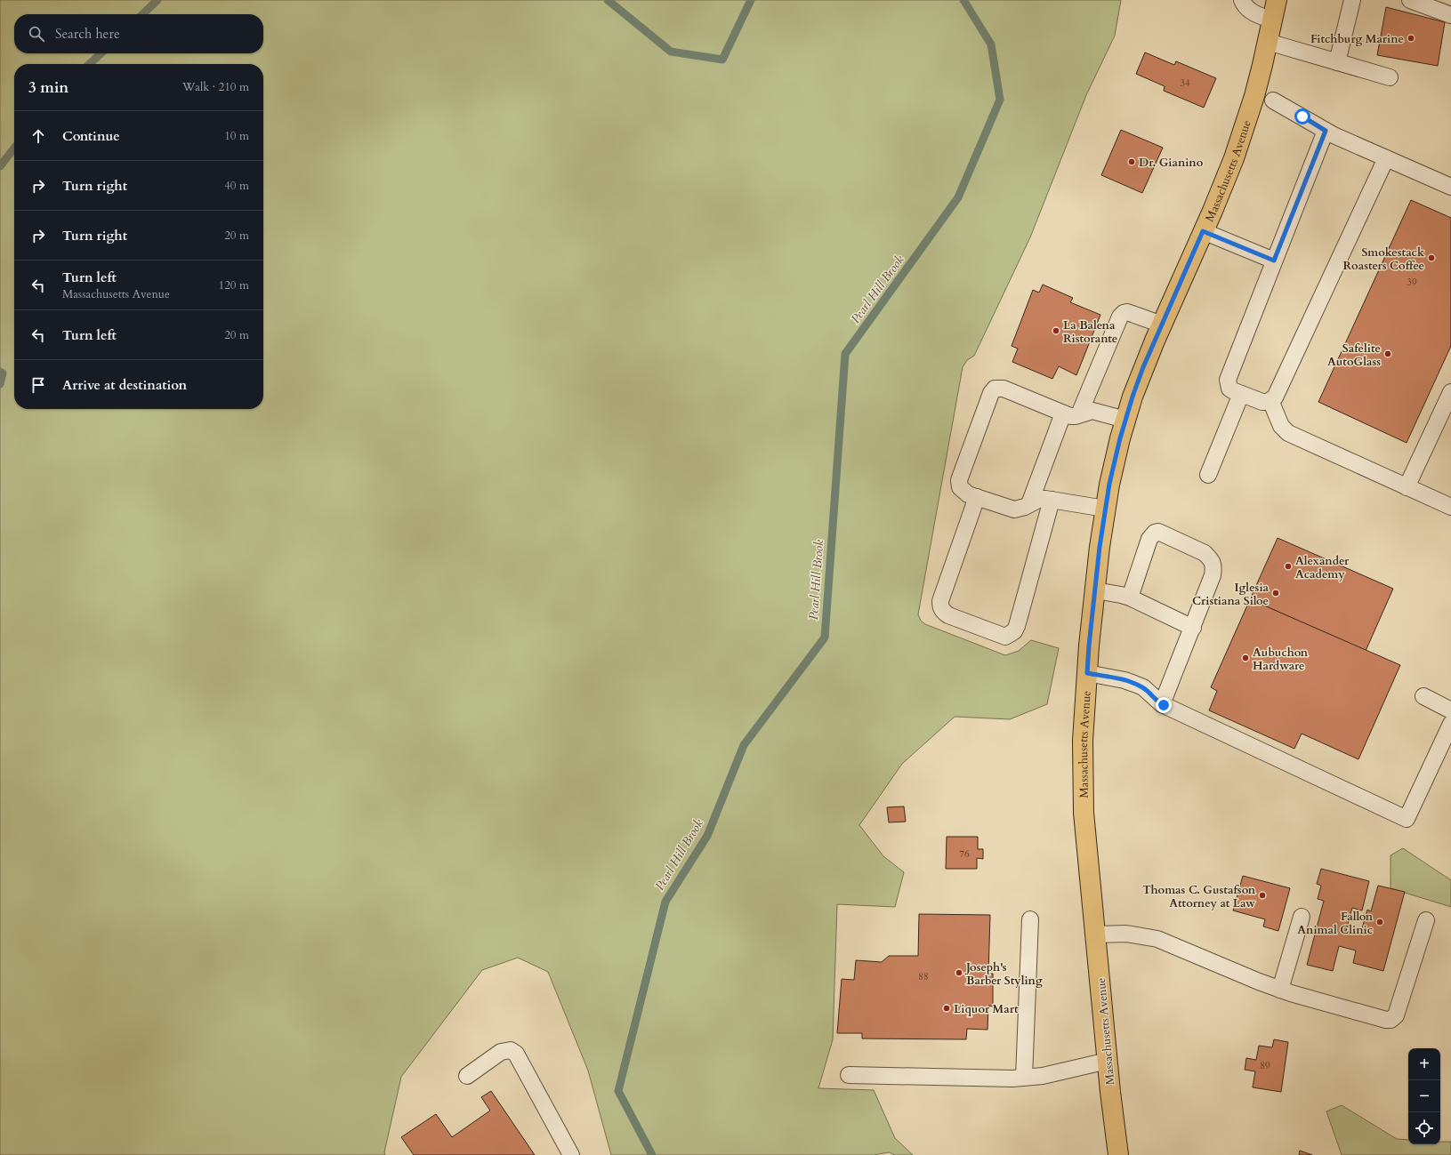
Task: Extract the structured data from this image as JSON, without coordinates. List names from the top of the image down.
{
  "streets": {
    "main road": ["Massachusetts Avenue"]
  },
  "water": ["Pearl Hill Brook"],
  "places": [
    "Fitchburg Marine",
    "Dr. Gianino",
    "Smokestack Roasters Coffee",
    "La Balena Ristorante",
    "Safelite AutoGlass",
    "Alexander Academy",
    "Iglesia Cristiana Siloe",
    "Aubuchon Hardware",
    "Thomas C. Gustafson Attorney at Law",
    "Fallon Animal Clinic",
    "Joseph's Barber Styling",
    "Liquor Mart"
  ],
  "house_numbers": [
    "34",
    "39",
    "76",
    "88",
    "89"
  ],
  "page": {
    "search": "Search here",
    "heading": ["3 min", "Walk · 210 m"],
    "list": [
      ["Continue", "10 m"],
      ["Turn right", "40 m"],
      ["Turn right", "20 m"],
      ["Turn left", "Massachusetts Avenue", "120 m"],
      ["Turn left", "20 m"],
      "Arrive at destination"
    ],
    "map_buttons": ["+", "−"]
  }
}
